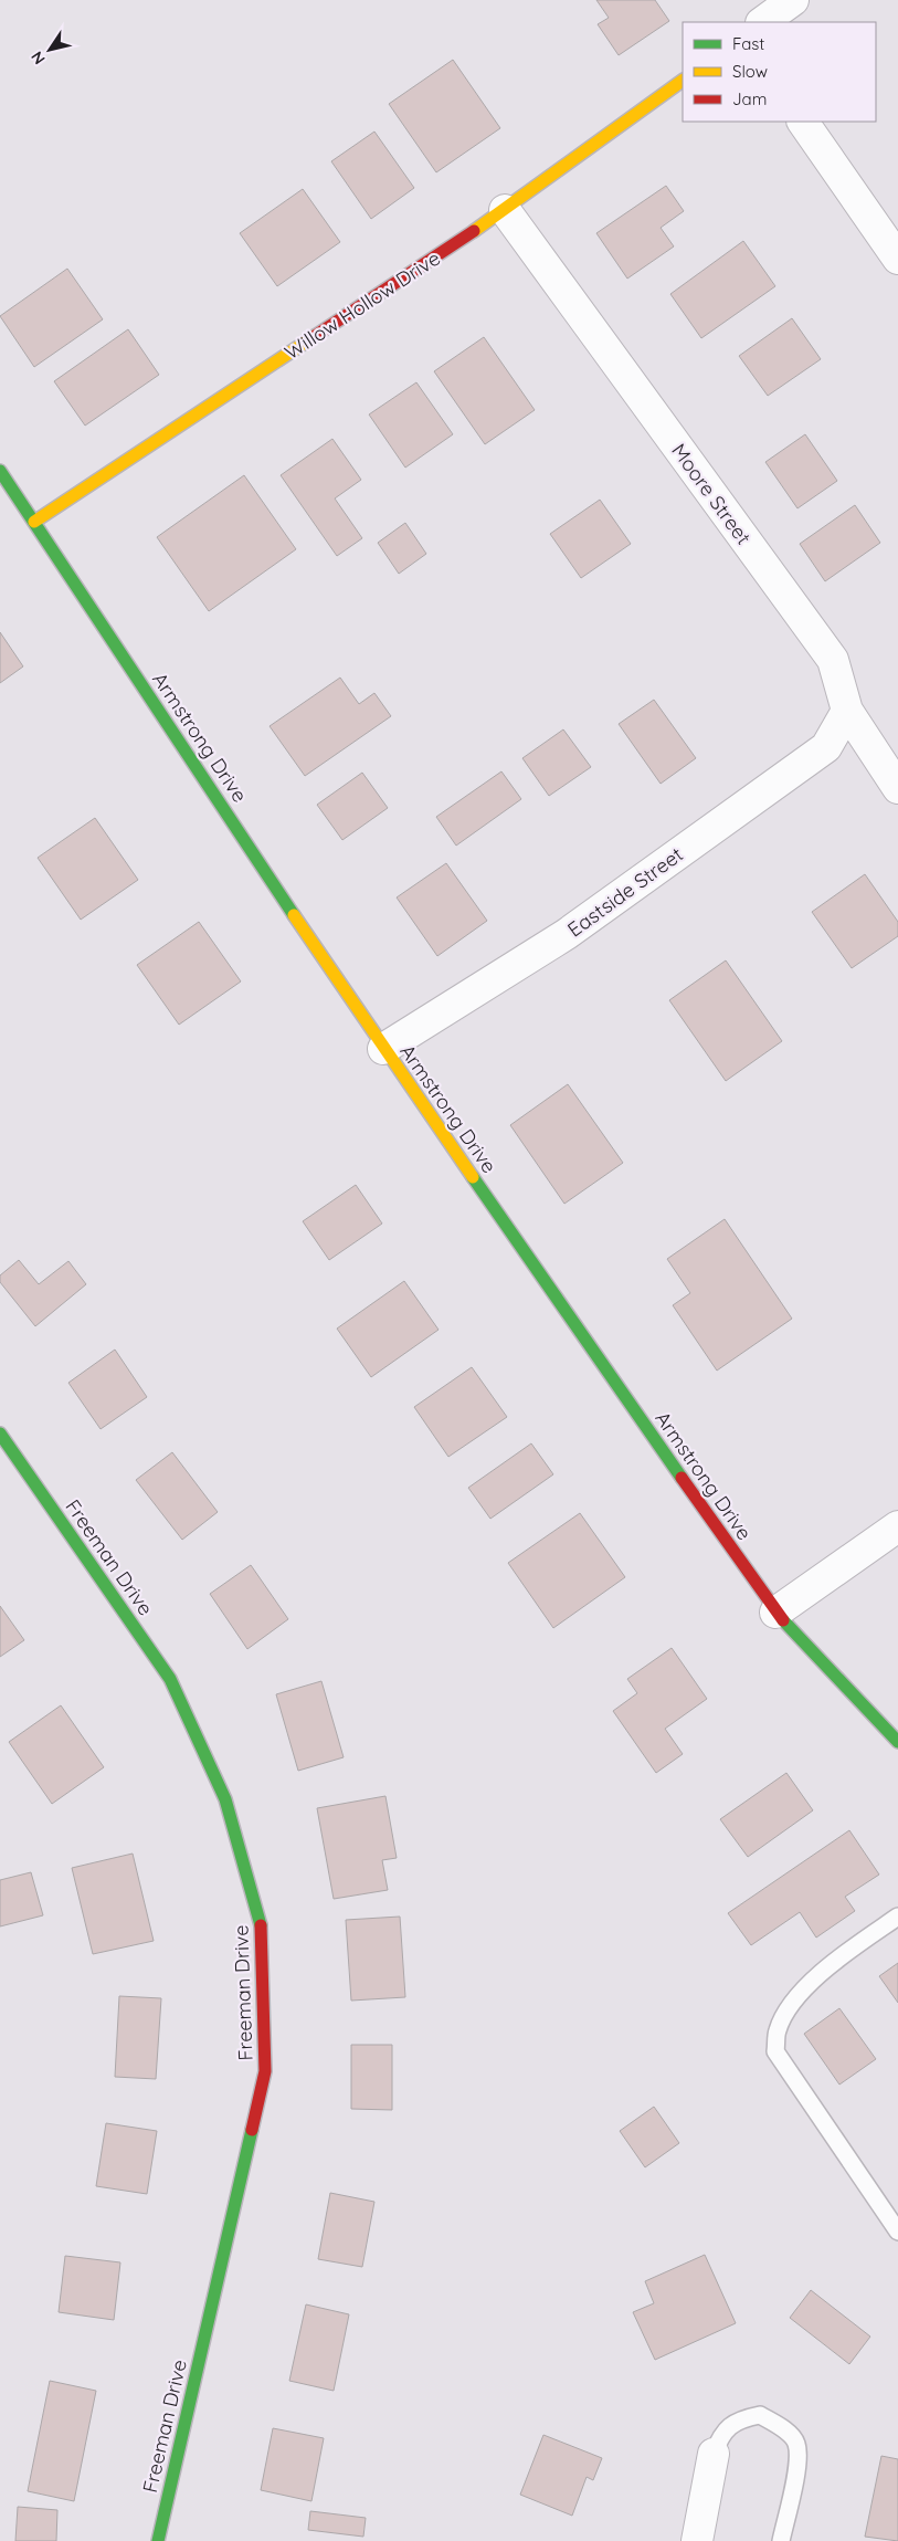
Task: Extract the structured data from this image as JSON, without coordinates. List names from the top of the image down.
{
  "streets": {
    "street": [
      "Willow Hollow Drive",
      "Moore Street",
      "Armstrong Drive",
      "Eastside Street",
      "Freeman Drive"
    ]
  },
  "crossings": [
    ["Willow Hollow Drive", "Moore Street"],
    ["Willow Hollow Drive", "Armstrong Drive"],
    ["Moore Street", "Eastside Street"],
    ["Armstrong Drive", "Eastside Street"]
  ],
  "legend": ["Fast", "Slow", "Jam"],
  "north": "bottom left"
}
